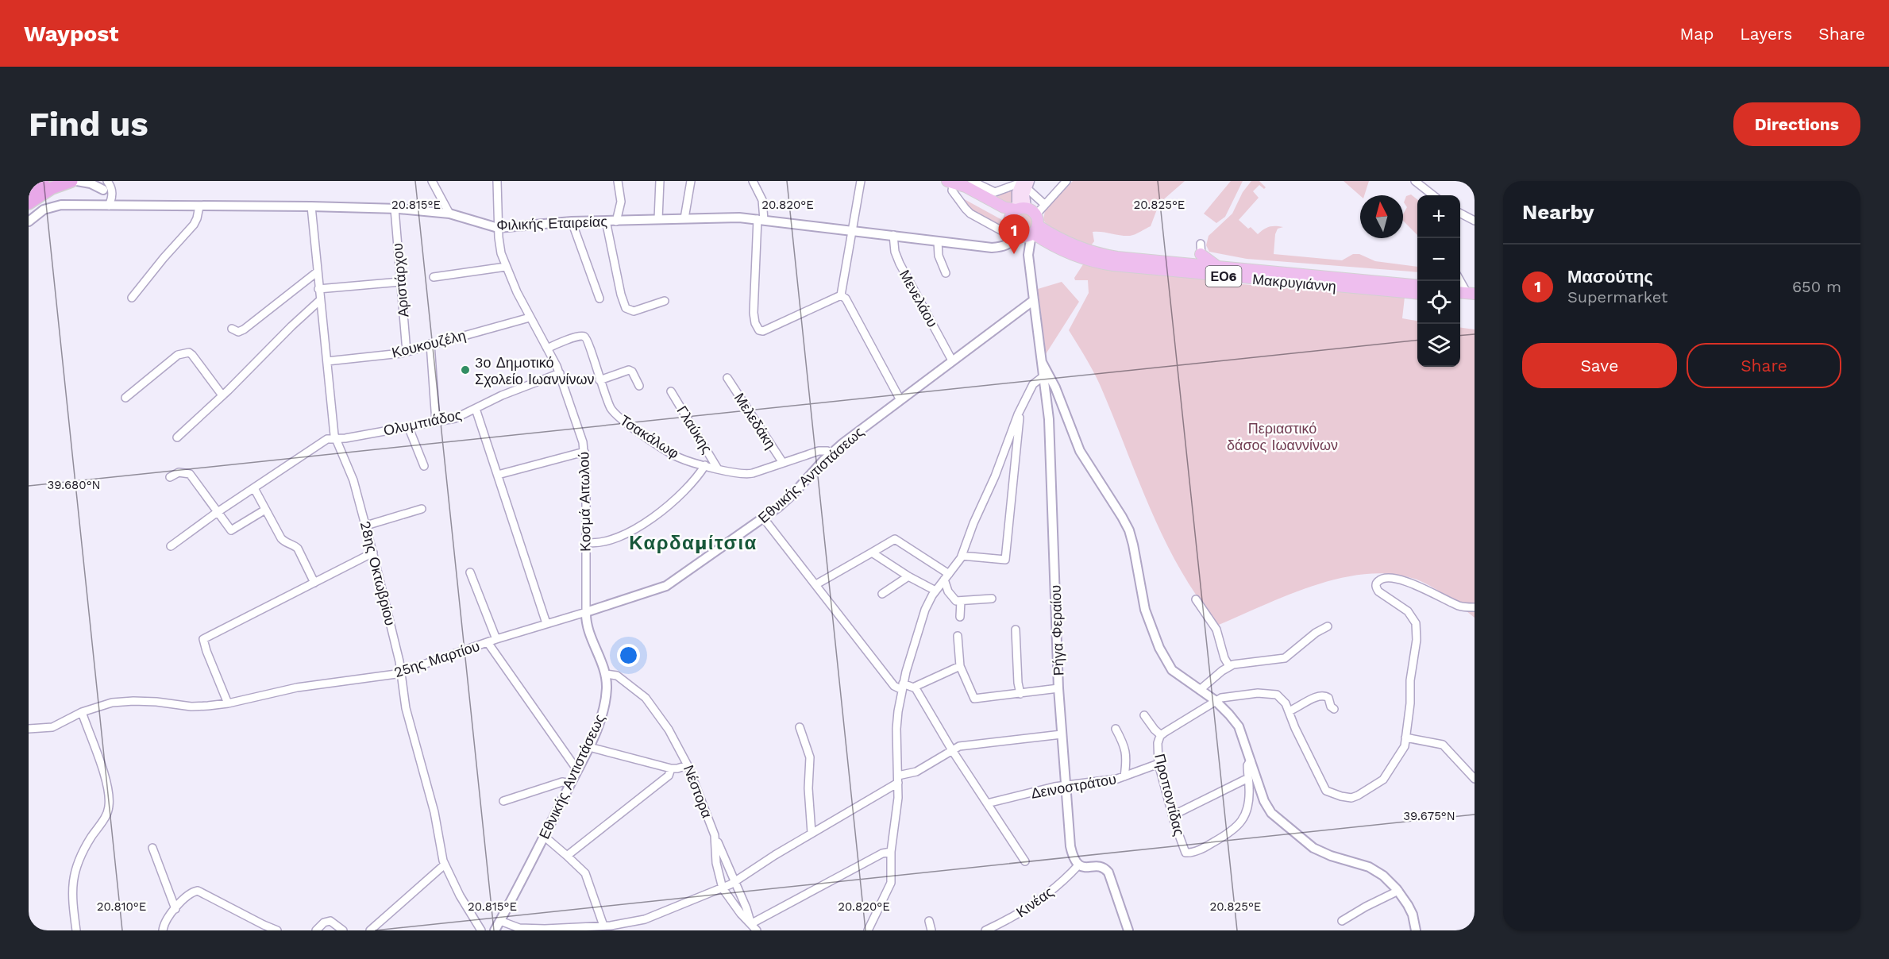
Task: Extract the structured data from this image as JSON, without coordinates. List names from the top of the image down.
{
  "streets": {
    "main road": ["ΕΟ6", "Μακρυγιάννη"],
    "street": [
      "Φιλικής Εταιρείας",
      "Αριστάρχου",
      "Μενελάου",
      "Κουκουζέλη",
      "Μελεδάκη",
      "Ολυμπιάδος",
      "Γλαύκης",
      "Τσακάλωφ",
      "Εθνικής Αντιστάσεως",
      "Κοσμά Αιτωλού",
      "28ης Οκτωβρίου",
      "Ρήγα Φεραίου",
      "25ης Μαρτίου",
      "Δεινοστράτου",
      "Νέστορα",
      "Προποντίδας",
      "Κινέας"
    ]
  },
  "crossings": [
    ["Φιλικής Εταιρείας", "ΕΟ6"],
    ["Φιλικής Εταιρείας", "Αριστάρχου"],
    ["Φιλικής Εταιρείας", "Μακρυγιάννη"],
    ["Φιλικής Εταιρείας", "Μενελάου"],
    ["Φιλικής Εταιρείας", "Κοσμά Αιτωλού"],
    ["Φιλικής Εταιρείας", "28ης Οκτωβρίου"],
    ["ΕΟ6", "Μακρυγιάννη"],
    ["Αριστάρχου", "Κουκουζέλη"],
    ["Μενελάου", "Εθνικής Αντιστάσεως"],
    ["Κουκουζέλη", "Κοσμά Αιτωλού"],
    ["Κουκουζέλη", "28ης Οκτωβρίου"],
    ["Μελεδάκη", "Τσακάλωφ"],
    ["Ολυμπιάδος", "Κοσμά Αιτωλού"],
    ["Ολυμπιάδος", "28ης Οκτωβρίου"],
    ["Γλαύκης", "Τσακάλωφ"],
    ["Τσακάλωφ", "Εθνικής Αντιστάσεως"],
    ["Τσακάλωφ", "Κοσμά Αιτωλού"],
    ["Εθνικής Αντιστάσεως", "Κοσμά Αιτωλού"],
    ["Εθνικής Αντιστάσεως", "Ρήγα Φεραίου"],
    ["Εθνικής Αντιστάσεως", "25ης Μαρτίου"],
    ["Εθνικής Αντιστάσεως", "Νέστορα"],
    ["Κοσμά Αιτωλού", "25ης Μαρτίου"],
    ["28ης Οκτωβρίου", "25ης Μαρτίου"],
    ["Ρήγα Φεραίου", "Δεινοστράτου"],
    ["Ρήγα Φεραίου", "Κινέας"],
    ["Δεινοστράτου", "Προποντίδας"]
  ],
  "districts": ["Καρδαμίτσια"],
  "parks": ["Περιαστικό δάσος Ιωαννίνων"],
  "places": ["3ο Δημοτικό Σχολείο Ιωαννίνων"],
  "north": "top",
  "page": {
    "header": "Waypost",
    "nav": ["Map", "Layers", "Share"],
    "buttons": [
      "Directions",
      ["Save", "Share"]
    ],
    "title": "Find us",
    "heading": "Nearby",
    "map_buttons": ["+", "−"],
    "pins": "1",
    "list": [
      {
        "mark": "1",
        "name": "Μασούτης",
        "note": "Supermarket",
        "value": "650 m"
      }
    ]
  },
  "coordinates": [
    "20.815°E",
    "20.820°E",
    "20.825°E",
    "39.680°N",
    "39.675°N",
    "20.810°E"
  ]
}
